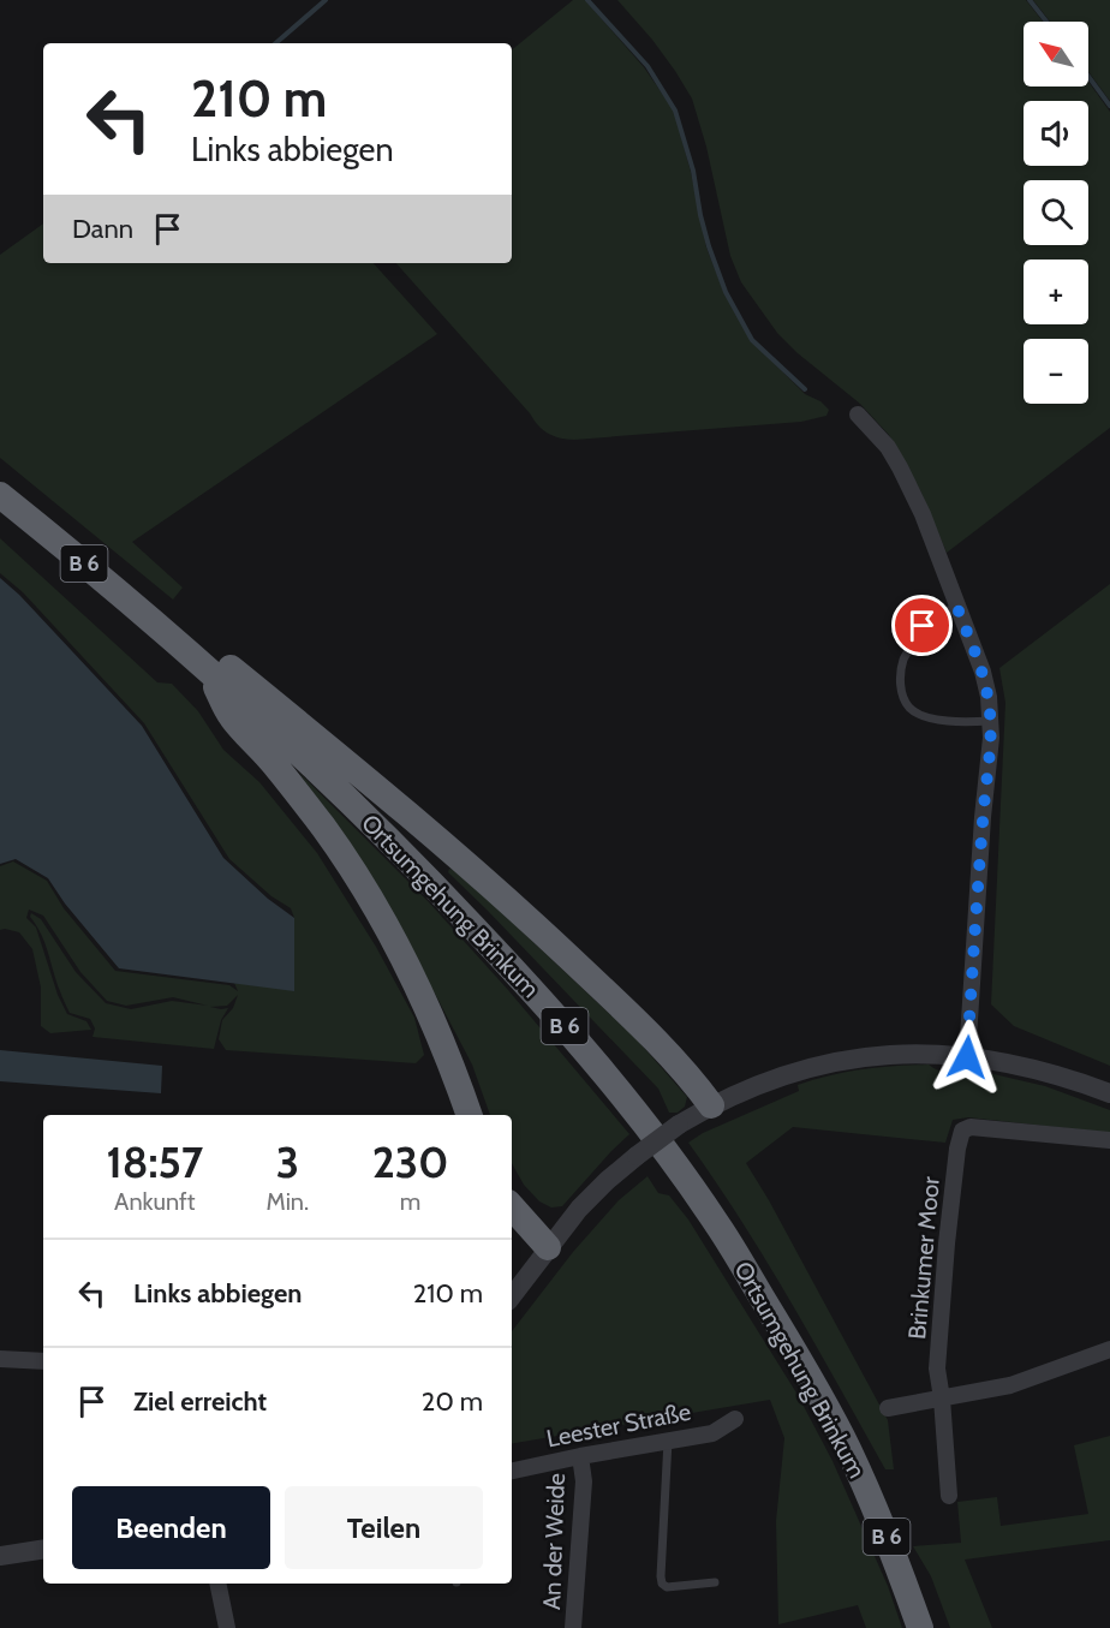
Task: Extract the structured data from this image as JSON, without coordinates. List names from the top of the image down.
{
  "streets": {
    "highway": ["B 6", "Ortsumgehung Brinkum"],
    "street": ["Brinkumer Moor", "Leester Straße", "An der Weide"]
  },
  "crossings": [
    ["B 6", "Ortsumgehung Brinkum"],
    ["Leester Straße", "An der Weide"]
  ],
  "north": "top left",
  "page": {
    "map_buttons": ["+", "−"],
    "turn": ["210 m", "Links abbiegen"],
    "then": "Dann",
    "eta": [
      "18:57",
      "Ankunft",
      "3",
      "Min.",
      "230",
      "m"
    ],
    "list": [
      {
        "name": "Links abbiegen",
        "value": "210 m"
      },
      {
        "name": "Ziel erreicht",
        "value": "20 m"
      }
    ],
    "buttons": ["Beenden", "Teilen"]
  }
}
